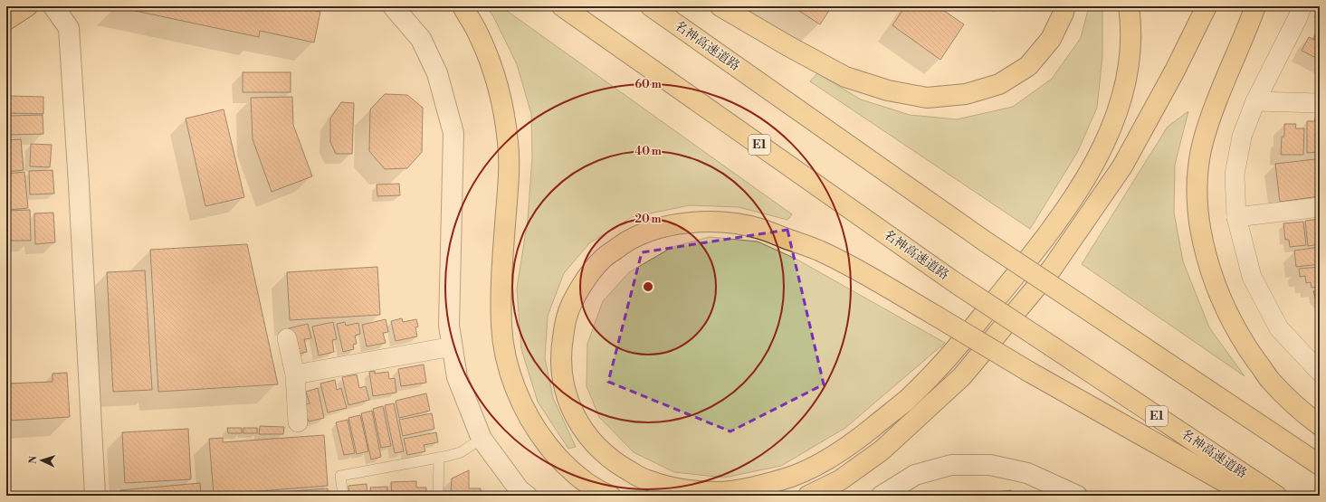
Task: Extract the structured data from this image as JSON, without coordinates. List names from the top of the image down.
{
  "streets": {
    "highway": ["名神高速道路", "E1"]
  },
  "north": "left",
  "rings": ["60 m", "40 m", "20 m"]
}
